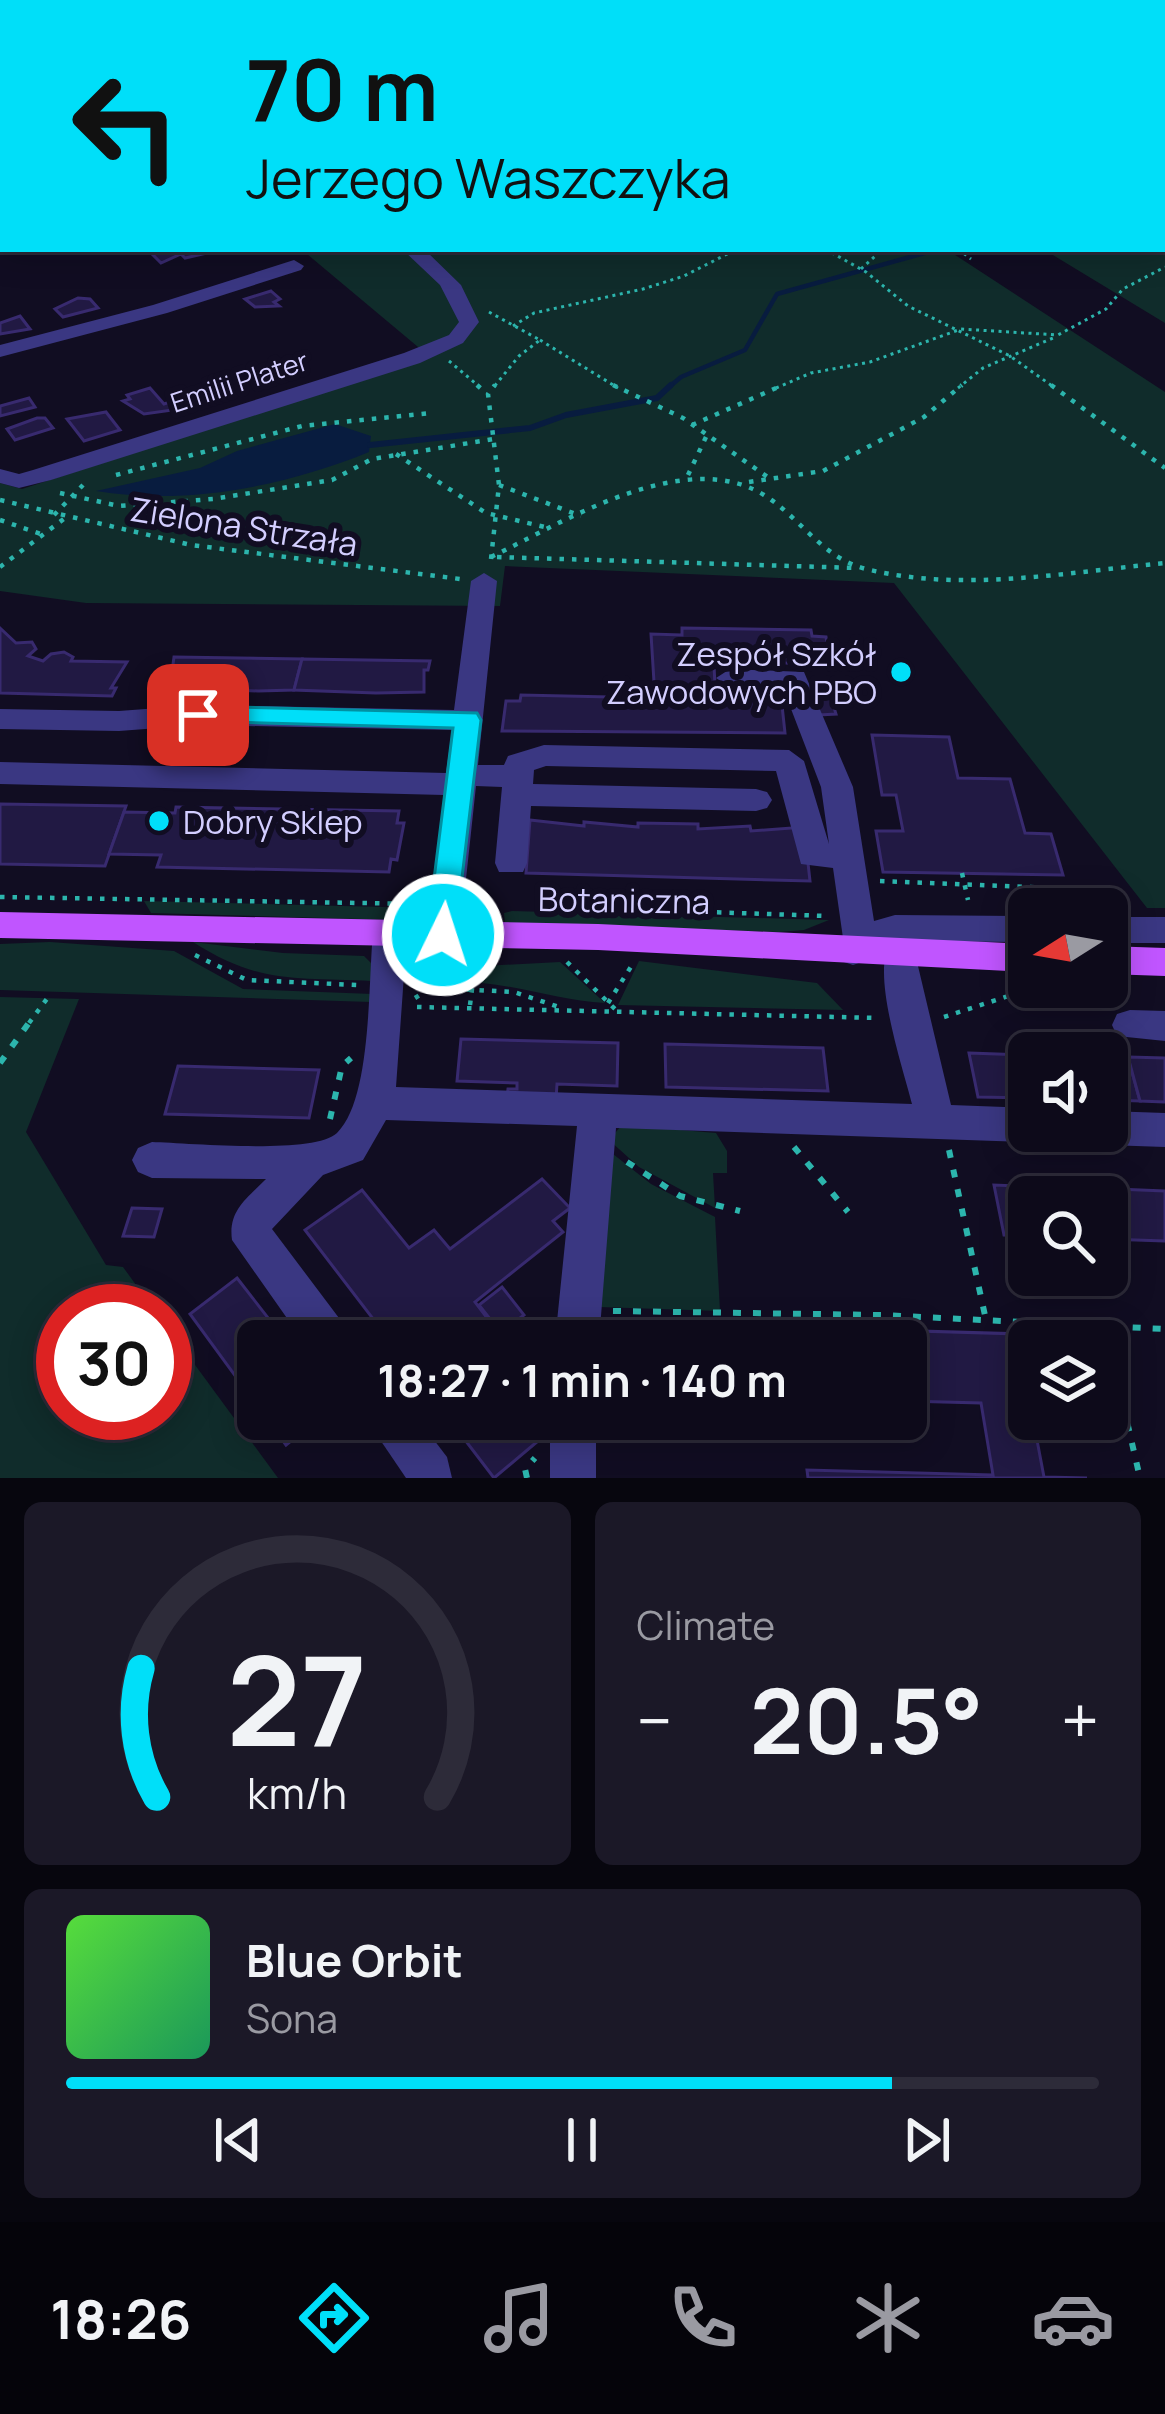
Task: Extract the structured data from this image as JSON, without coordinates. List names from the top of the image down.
{
  "streets": {
    "main road": ["Botaniczna"],
    "street": ["Emilii Plater"],
    "path": ["Zielona Strzała"]
  },
  "places": ["Zespół Szkół Zawodowych PBO", "Dobry Sklep"],
  "north": "left",
  "page": {
    "turn": ["70 m", "Jerzego Waszczyka"],
    "limit": "30",
    "trip": "18:27 · 1 min · 140 m",
    "tile": "Climate",
    "heat": ["−", "20.5°", "+"],
    "song": ["Blue Orbit", "Sona"],
    "tabs": "18:26",
    "gauge": ["27", "km/h"]
  }
}
